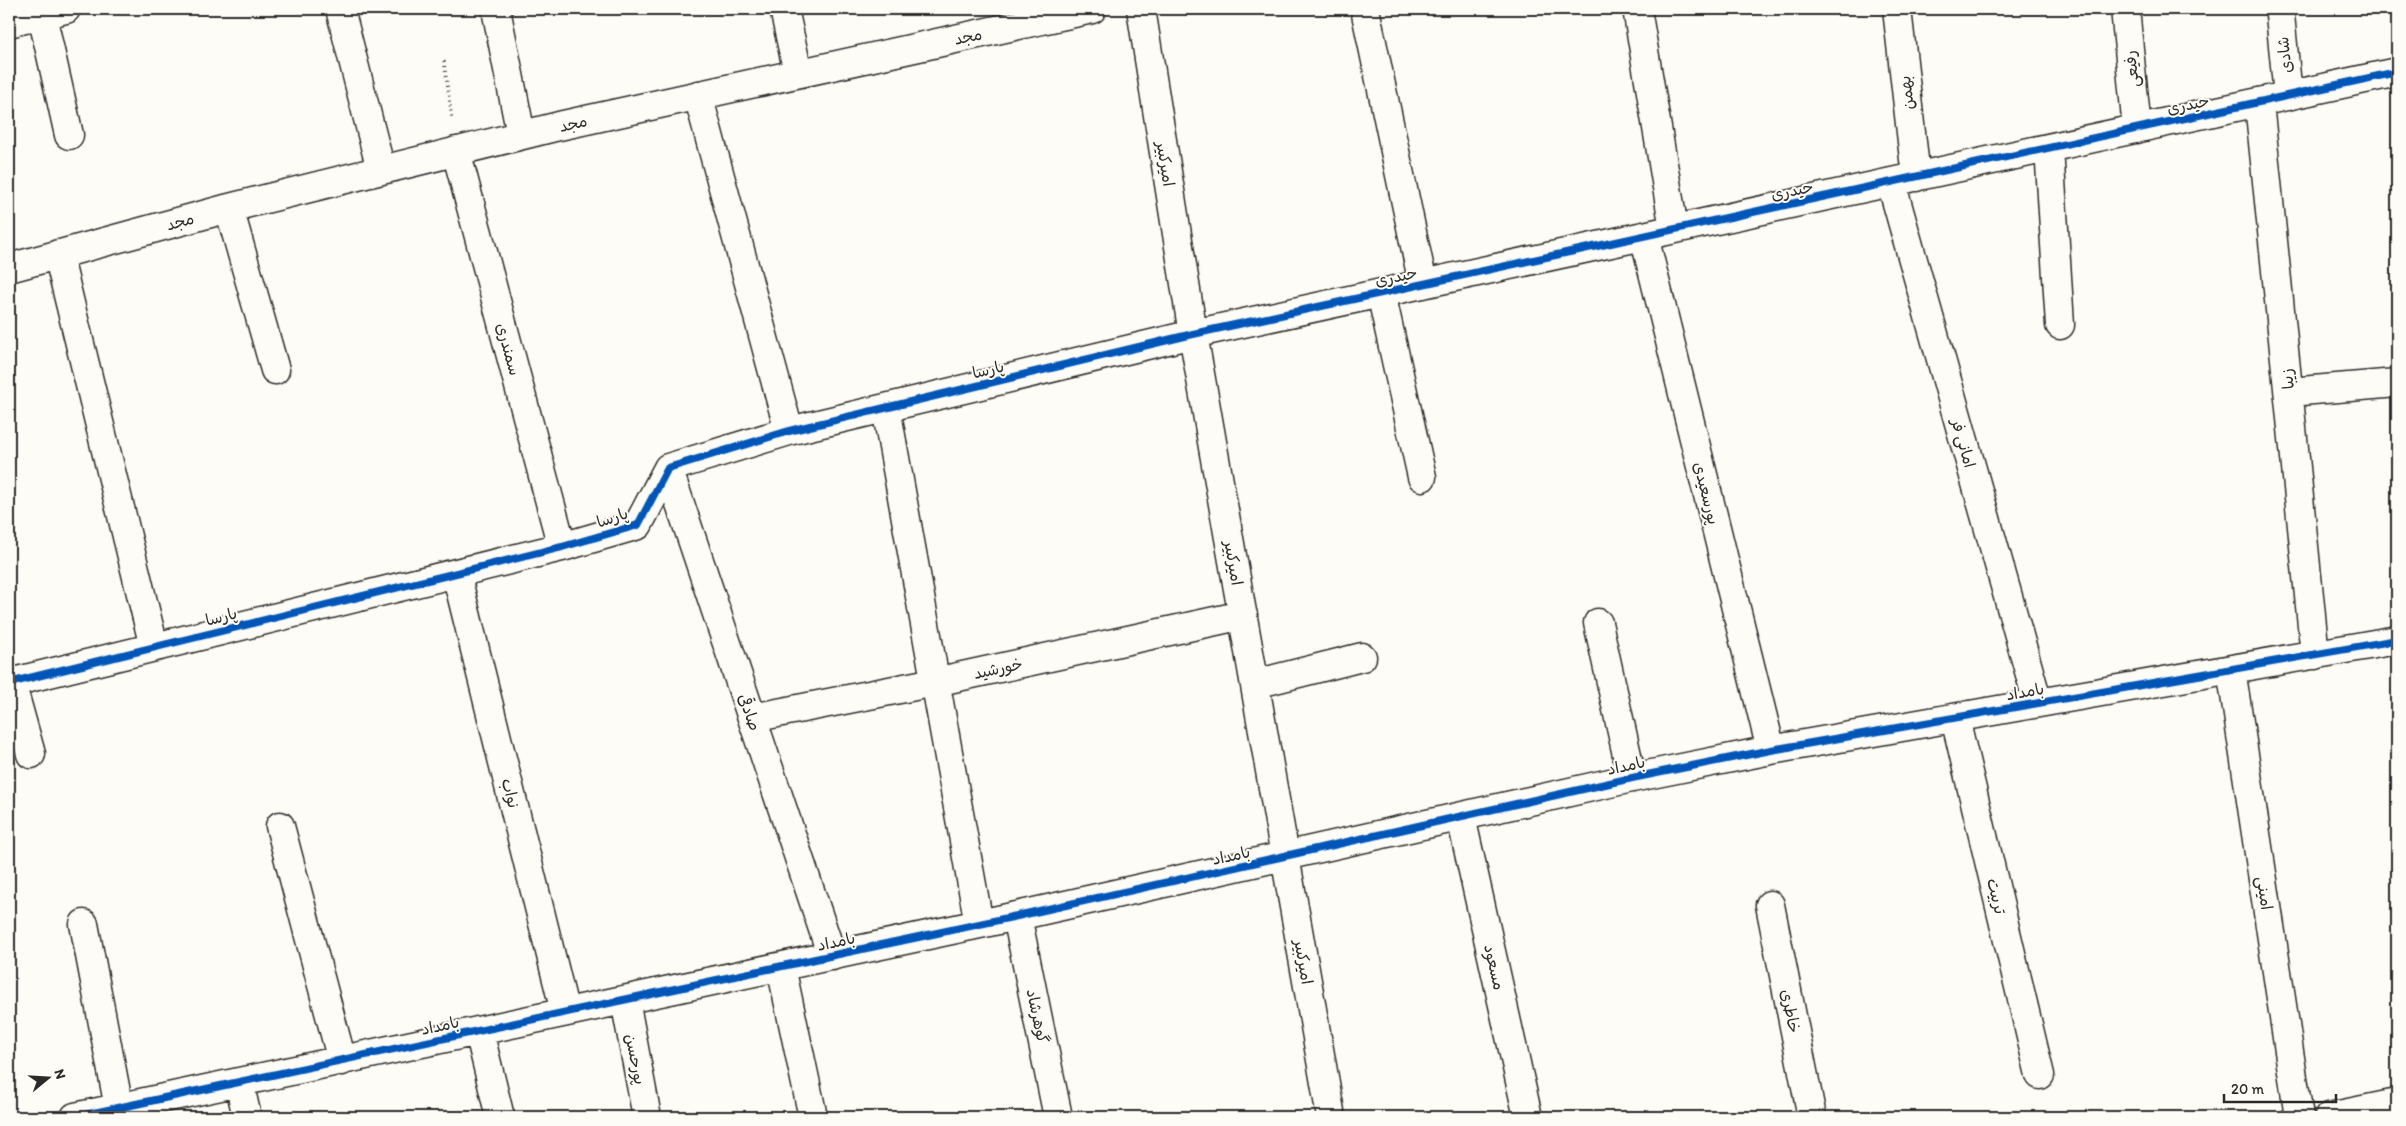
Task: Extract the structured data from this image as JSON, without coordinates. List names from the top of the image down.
{
  "streets": {
    "street": [
      "مجد",
      "شادی",
      "رفیعی",
      "بهمن",
      "حیدری",
      "امیرکبیر",
      "سمندری",
      "پارسا",
      "زیبا",
      "امانی فر",
      "پورسعیدی",
      "خورشید",
      "بامداد",
      "صادقی",
      "نواب",
      "امینی",
      "تربیت",
      "مسعود",
      "خاطری",
      "گوهرشاد",
      "پورحسن"
    ]
  },
  "crossings": [
    ["مجد", "سمندری"],
    ["شادی", "حیدری"],
    ["رفیعی", "حیدری"],
    ["بهمن", "حیدری"],
    ["بهمن", "امانی فر"],
    ["حیدری", "امیرکبیر"],
    ["حیدری", "پارسا"],
    ["حیدری", "زیبا"],
    ["حیدری", "امانی فر"],
    ["حیدری", "پورسعیدی"],
    ["امیرکبیر", "پارسا"],
    ["امیرکبیر", "خورشید"],
    ["امیرکبیر", "بامداد"],
    ["سمندری", "پارسا"],
    ["پارسا", "صادقی"],
    ["پارسا", "نواب"],
    ["زیبا", "بامداد"],
    ["امانی فر", "بامداد"],
    ["پورسعیدی", "بامداد"],
    ["خورشید", "صادقی"],
    ["بامداد", "صادقی"],
    ["بامداد", "نواب"],
    ["بامداد", "امینی"],
    ["بامداد", "تربیت"],
    ["بامداد", "مسعود"],
    ["بامداد", "گوهرشاد"],
    ["بامداد", "پورحسن"]
  ],
  "scale_bar": "20 m",
  "north": "right"
}
